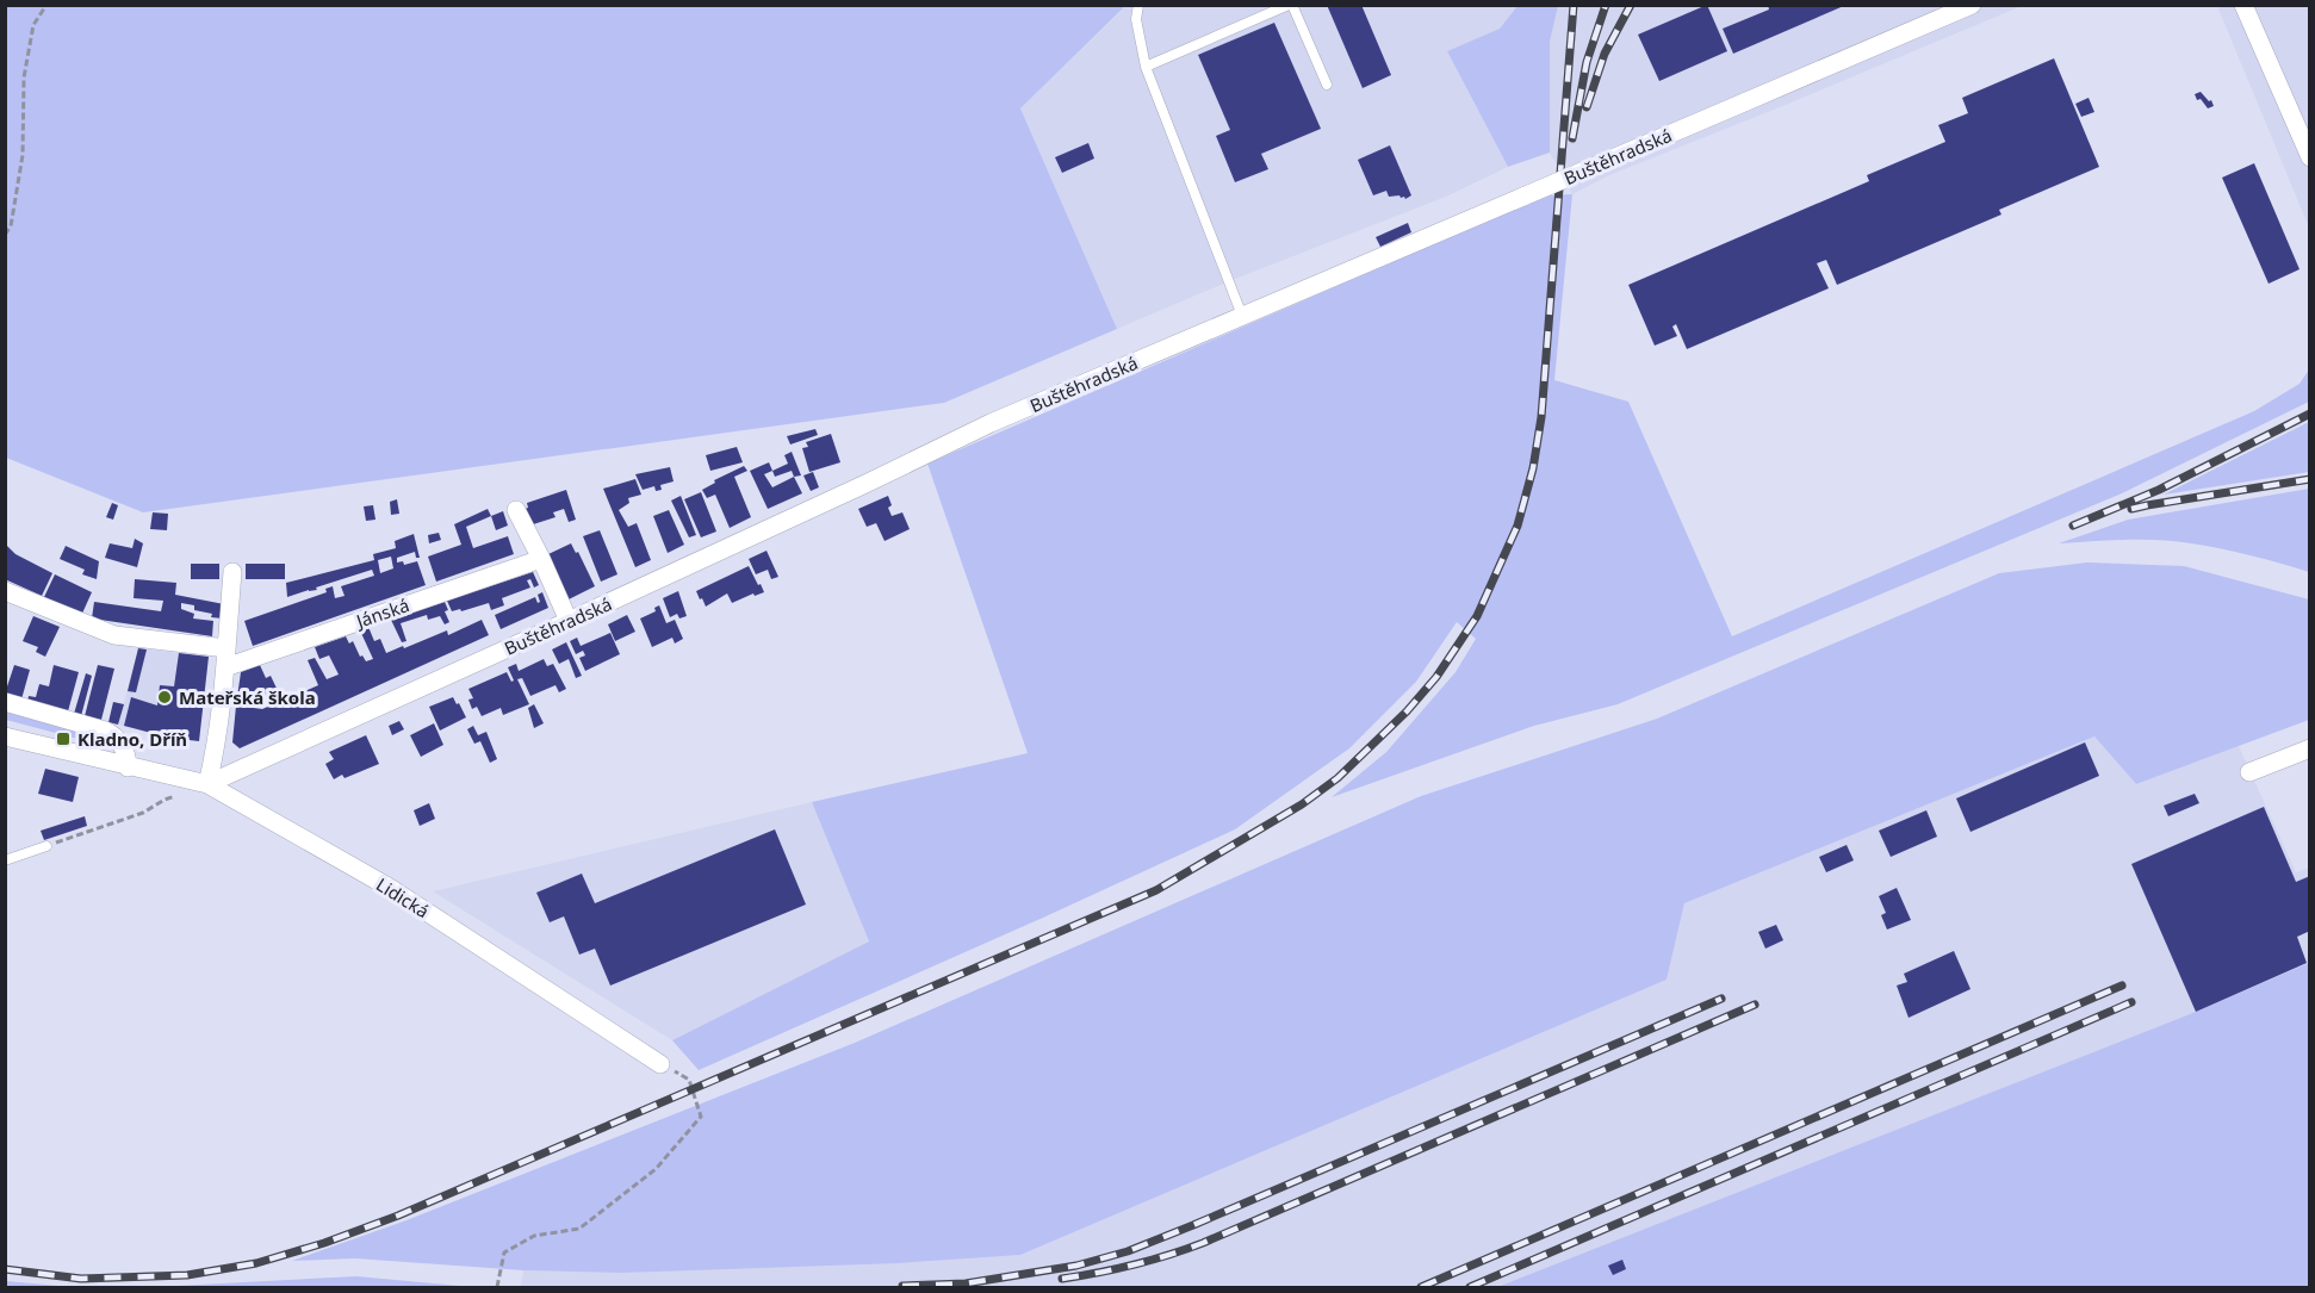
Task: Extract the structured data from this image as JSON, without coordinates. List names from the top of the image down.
{
  "streets": {
    "street": ["Buštěhradská", "Jánská", "Lidická"]
  },
  "crossings": [
    ["Buštěhradská", "Lidická"]
  ],
  "places": {
    "other": ["Mateřská škola"],
    "transit": ["Kladno, Dříň"]
  }
}
